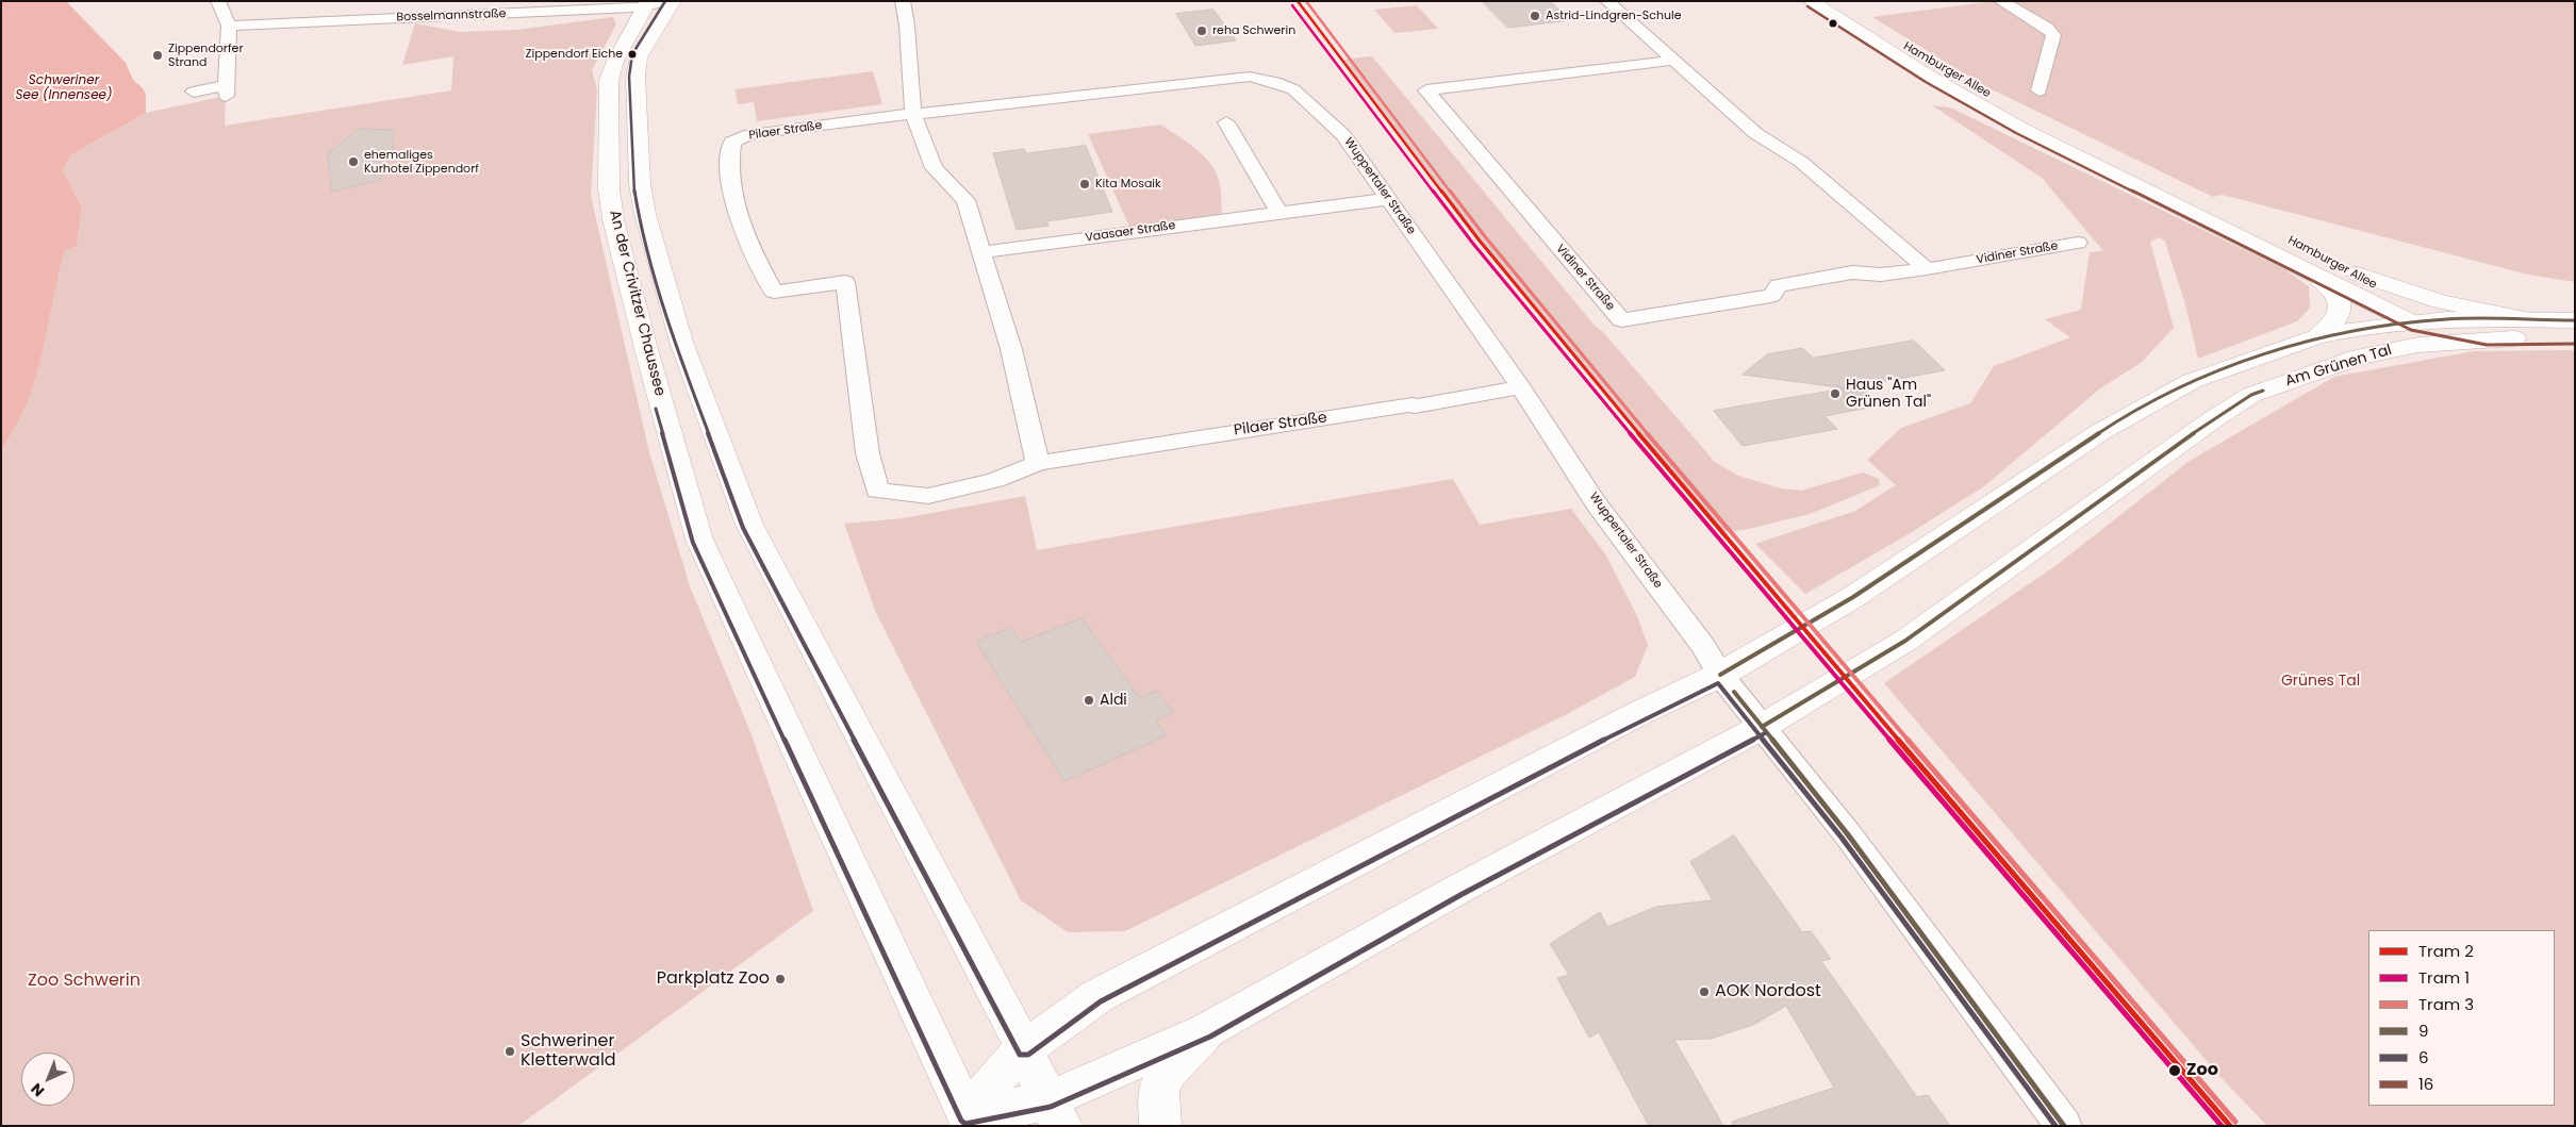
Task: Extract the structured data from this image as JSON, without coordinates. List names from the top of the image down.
{
  "streets": {
    "main road": ["Hamburger Allee", "An der Crivitzer Chaussee", "Am Grünen Tal"],
    "street": [
      "Bosselmannstraße",
      "Pilaer Straße",
      "Wuppertaler Straße",
      "Vaasaer Straße",
      "Vidiner Straße"
    ]
  },
  "crossings": [
    ["Bosselmannstraße", "An der Crivitzer Chaussee"],
    ["Hamburger Allee", "Am Grünen Tal"],
    ["Pilaer Straße", "Wuppertaler Straße"],
    ["Wuppertaler Straße", "Vaasaer Straße"],
    ["Wuppertaler Straße", "Am Grünen Tal"],
    ["An der Crivitzer Chaussee", "Am Grünen Tal"]
  ],
  "water": ["Schweriner See (Innensee)"],
  "parks": ["Grünes Tal", "Zoo Schwerin"],
  "places": [
    "Astrid-Lindgren-Schule",
    "reha Schwerin",
    "Zippendorf Eiche",
    "Zippendorfer Strand",
    "ehemaliges Kurhotel Zippendorf",
    "Kita Mosaik",
    "Haus \"Am Grünen Tal\"",
    "Aldi",
    "Parkplatz Zoo",
    "AOK Nordost",
    "Schweriner Kletterwald",
    "Zoo"
  ],
  "lines": [
    "tram line 2",
    "tram line 3",
    "transit line 6",
    "tram line 1",
    "transit line 16",
    "transit line 9"
  ],
  "legend": [
    "Tram 2",
    "Tram 1",
    "Tram 3",
    "9",
    "6",
    "16"
  ],
  "north": "bottom left"
}
